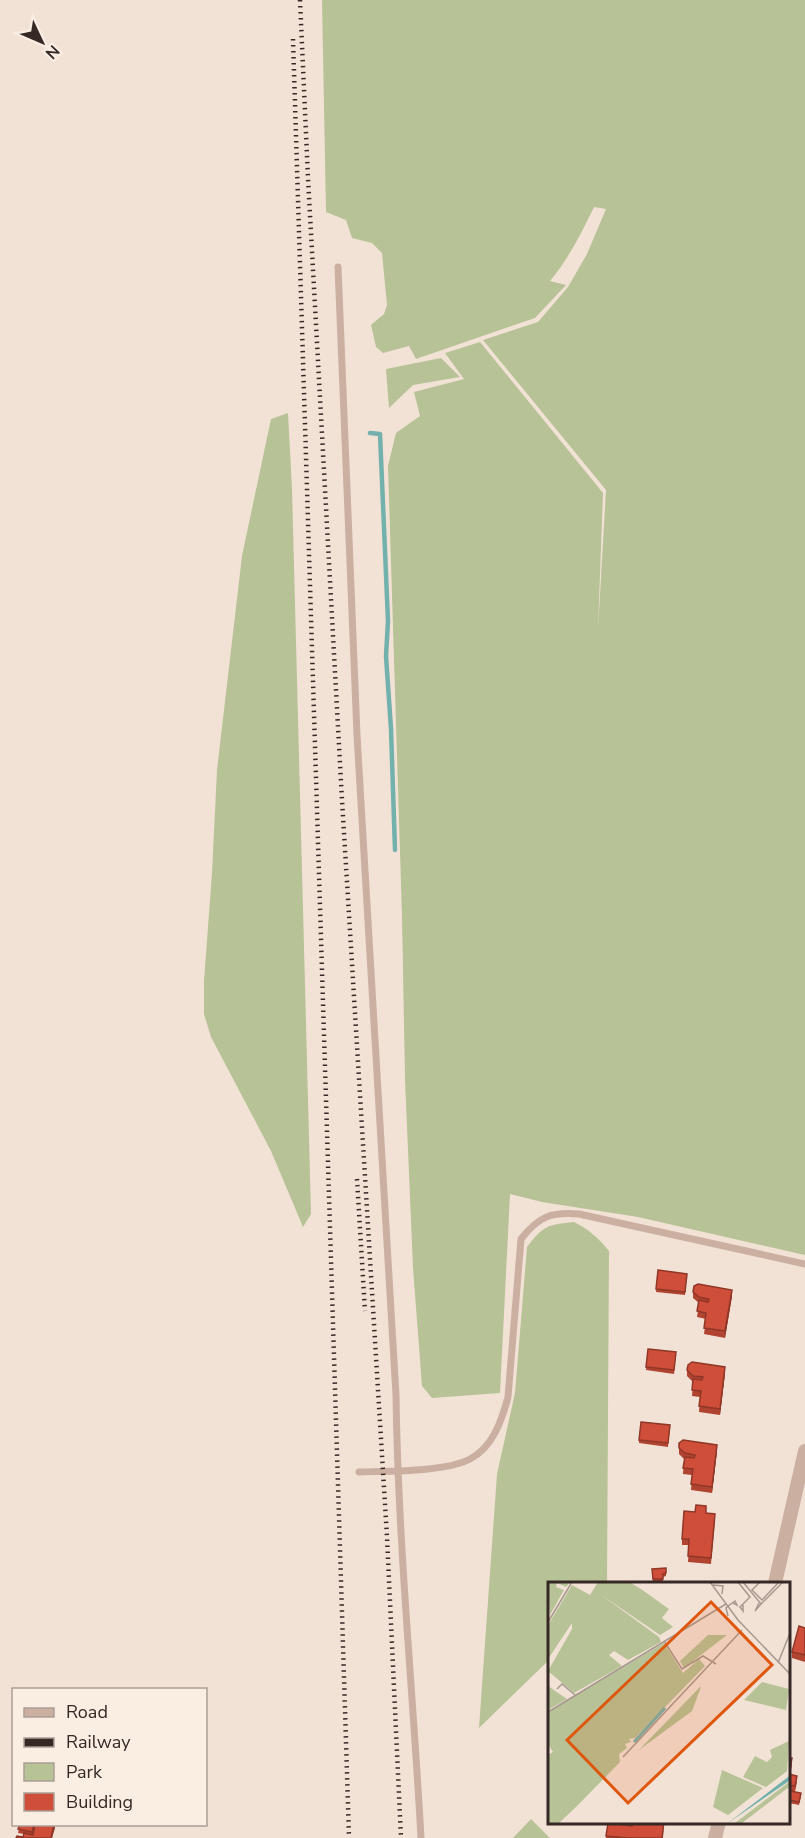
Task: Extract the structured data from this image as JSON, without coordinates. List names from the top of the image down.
{
  "legend": [
    "Road",
    "Railway",
    "Park",
    "Building"
  ],
  "north": "bottom right"
}
